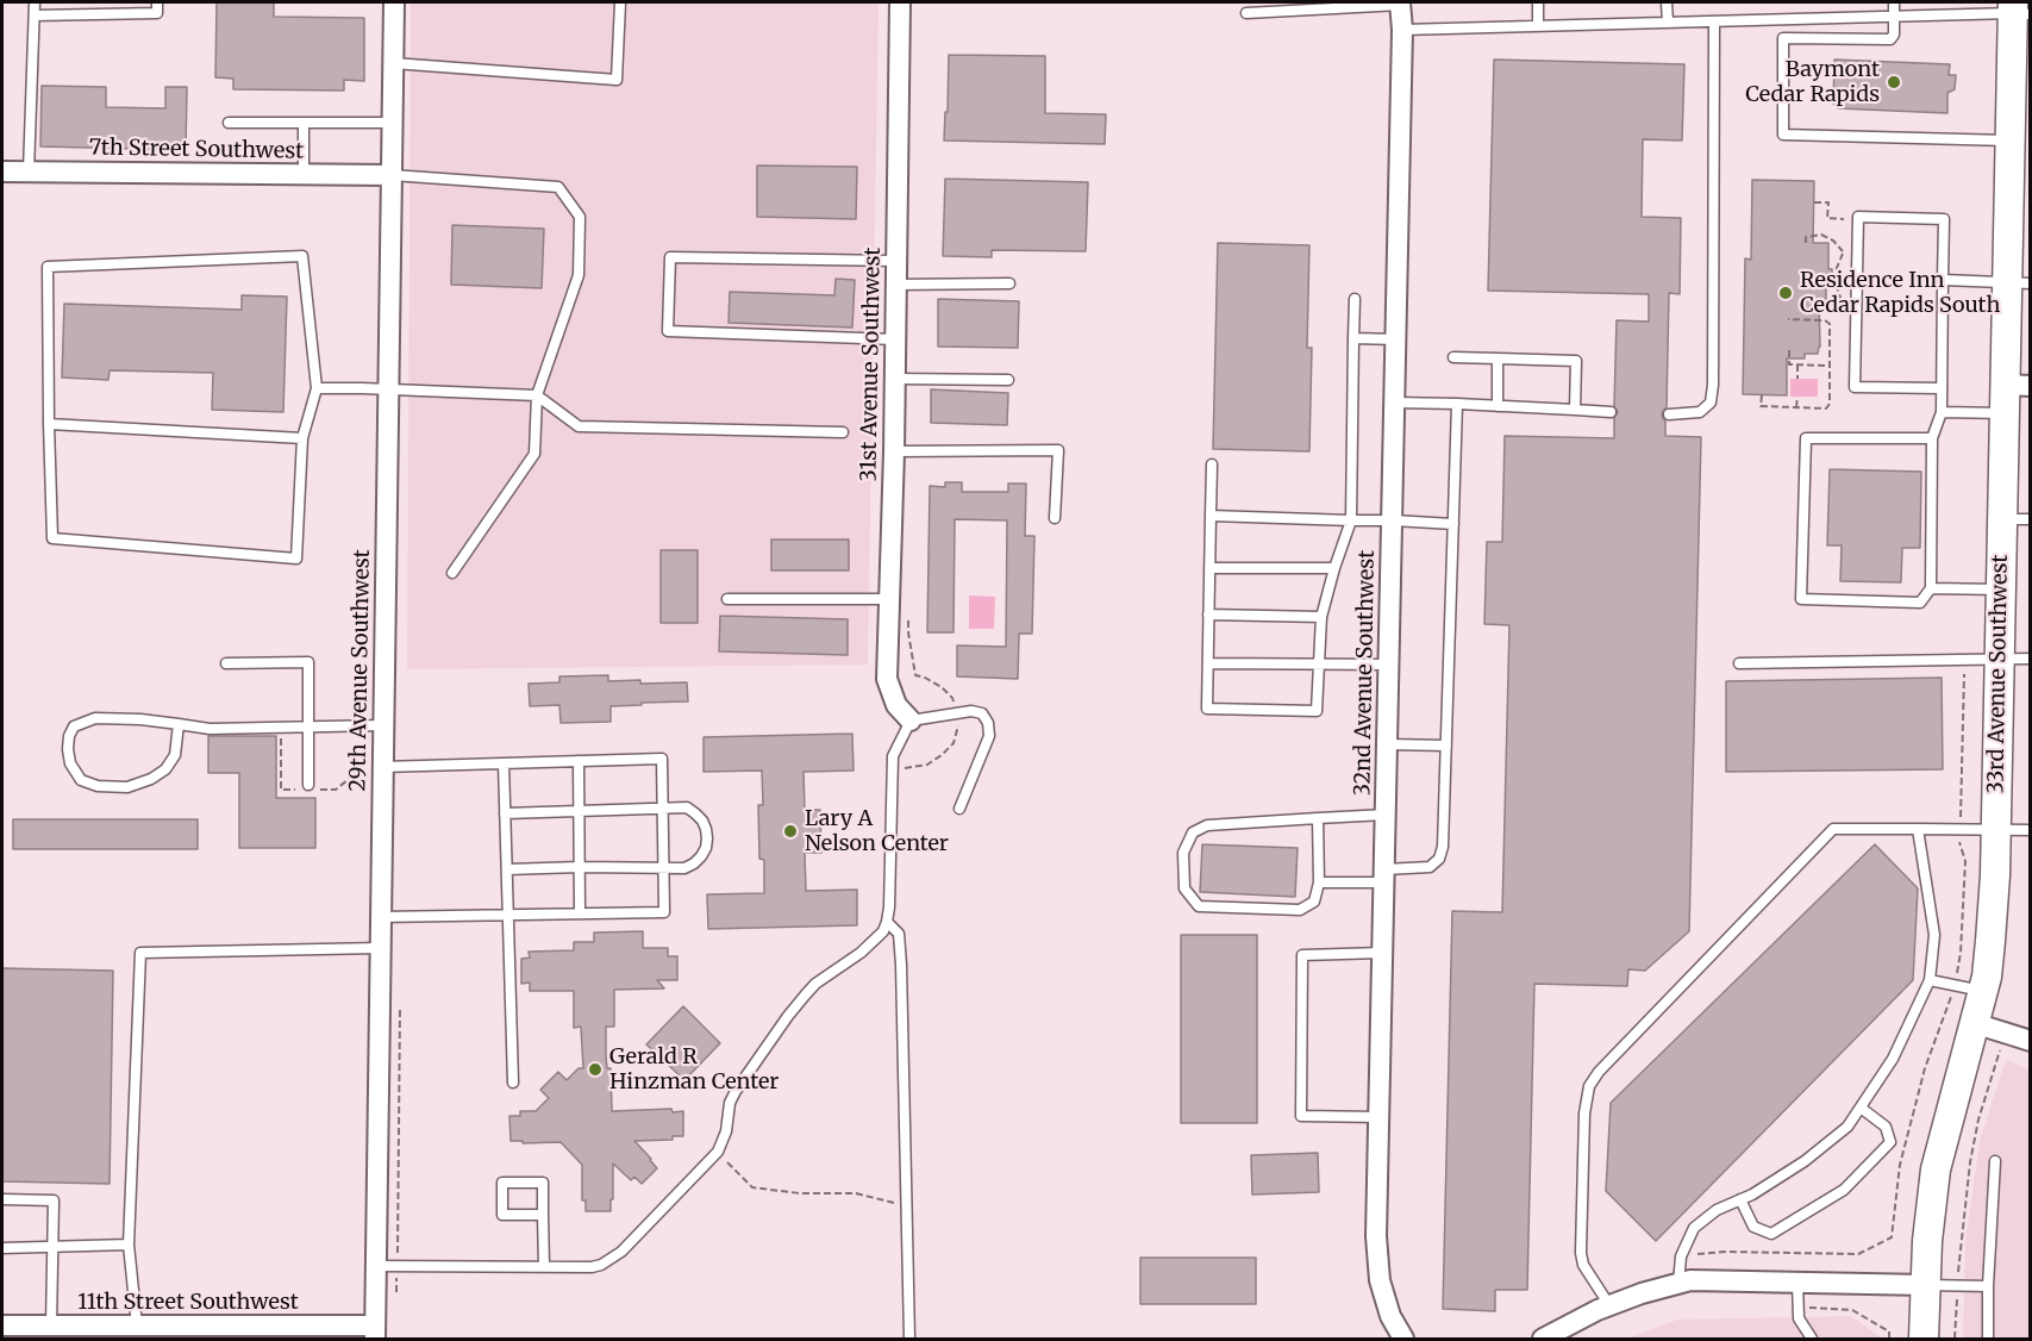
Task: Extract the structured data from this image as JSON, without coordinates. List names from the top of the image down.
{
  "streets": {
    "street": [
      "7th Street Southwest",
      "31st Avenue Southwest",
      "29th Avenue Southwest",
      "32nd Avenue Southwest",
      "33rd Avenue Southwest",
      "11th Street Southwest"
    ]
  },
  "crossings": [
    ["7th Street Southwest", "29th Avenue Southwest"],
    ["29th Avenue Southwest", "11th Street Southwest"]
  ],
  "places": [
    "Baymont Cedar Rapids",
    "Residence Inn Cedar Rapids South",
    "Lary A Nelson Center",
    "Gerald R Hinzman Center"
  ]
}
